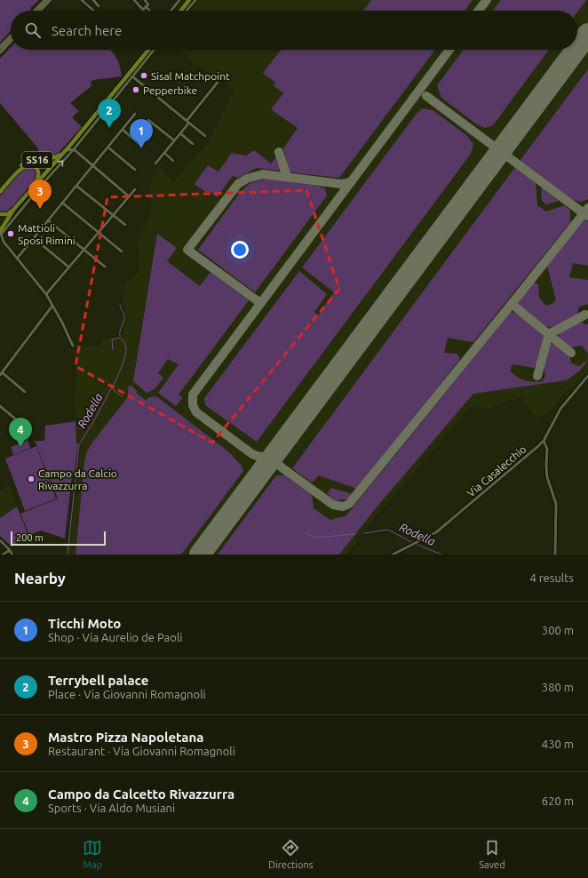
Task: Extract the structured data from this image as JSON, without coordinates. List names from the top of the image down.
{
  "streets": {
    "main road": ["SS16"],
    "street": ["Via Casalecchio"]
  },
  "water": ["Rodella"],
  "places": [
    "Sisal Matchpoint",
    "Pepperbike",
    "Mattioli Sposi Rimini",
    "Campo da Calcio Rivazzurra"
  ],
  "scale_bar": "200 m",
  "page": {
    "search": "Search here",
    "pins": [
      "2",
      "1",
      "3",
      "4"
    ],
    "scale": "200 m",
    "heading": ["Nearby", "4 results"],
    "list": [
      {
        "mark": "1",
        "name": "Ticchi Moto",
        "note": "Shop · Via Aurelio de Paoli",
        "value": "300 m"
      },
      {
        "mark": "2",
        "name": "Terrybell palace",
        "note": "Place · Via Giovanni Romagnoli",
        "value": "380 m"
      },
      {
        "mark": "3",
        "name": "Mastro Pizza Napoletana",
        "note": "Restaurant · Via Giovanni Romagnoli",
        "value": "430 m"
      },
      {
        "mark": "4",
        "name": "Campo da Calcetto Rivazzurra",
        "note": "Sports · Via Aldo Musiani",
        "value": "620 m"
      }
    ],
    "nav": ["Map", "Directions", "Saved"]
  }
}
